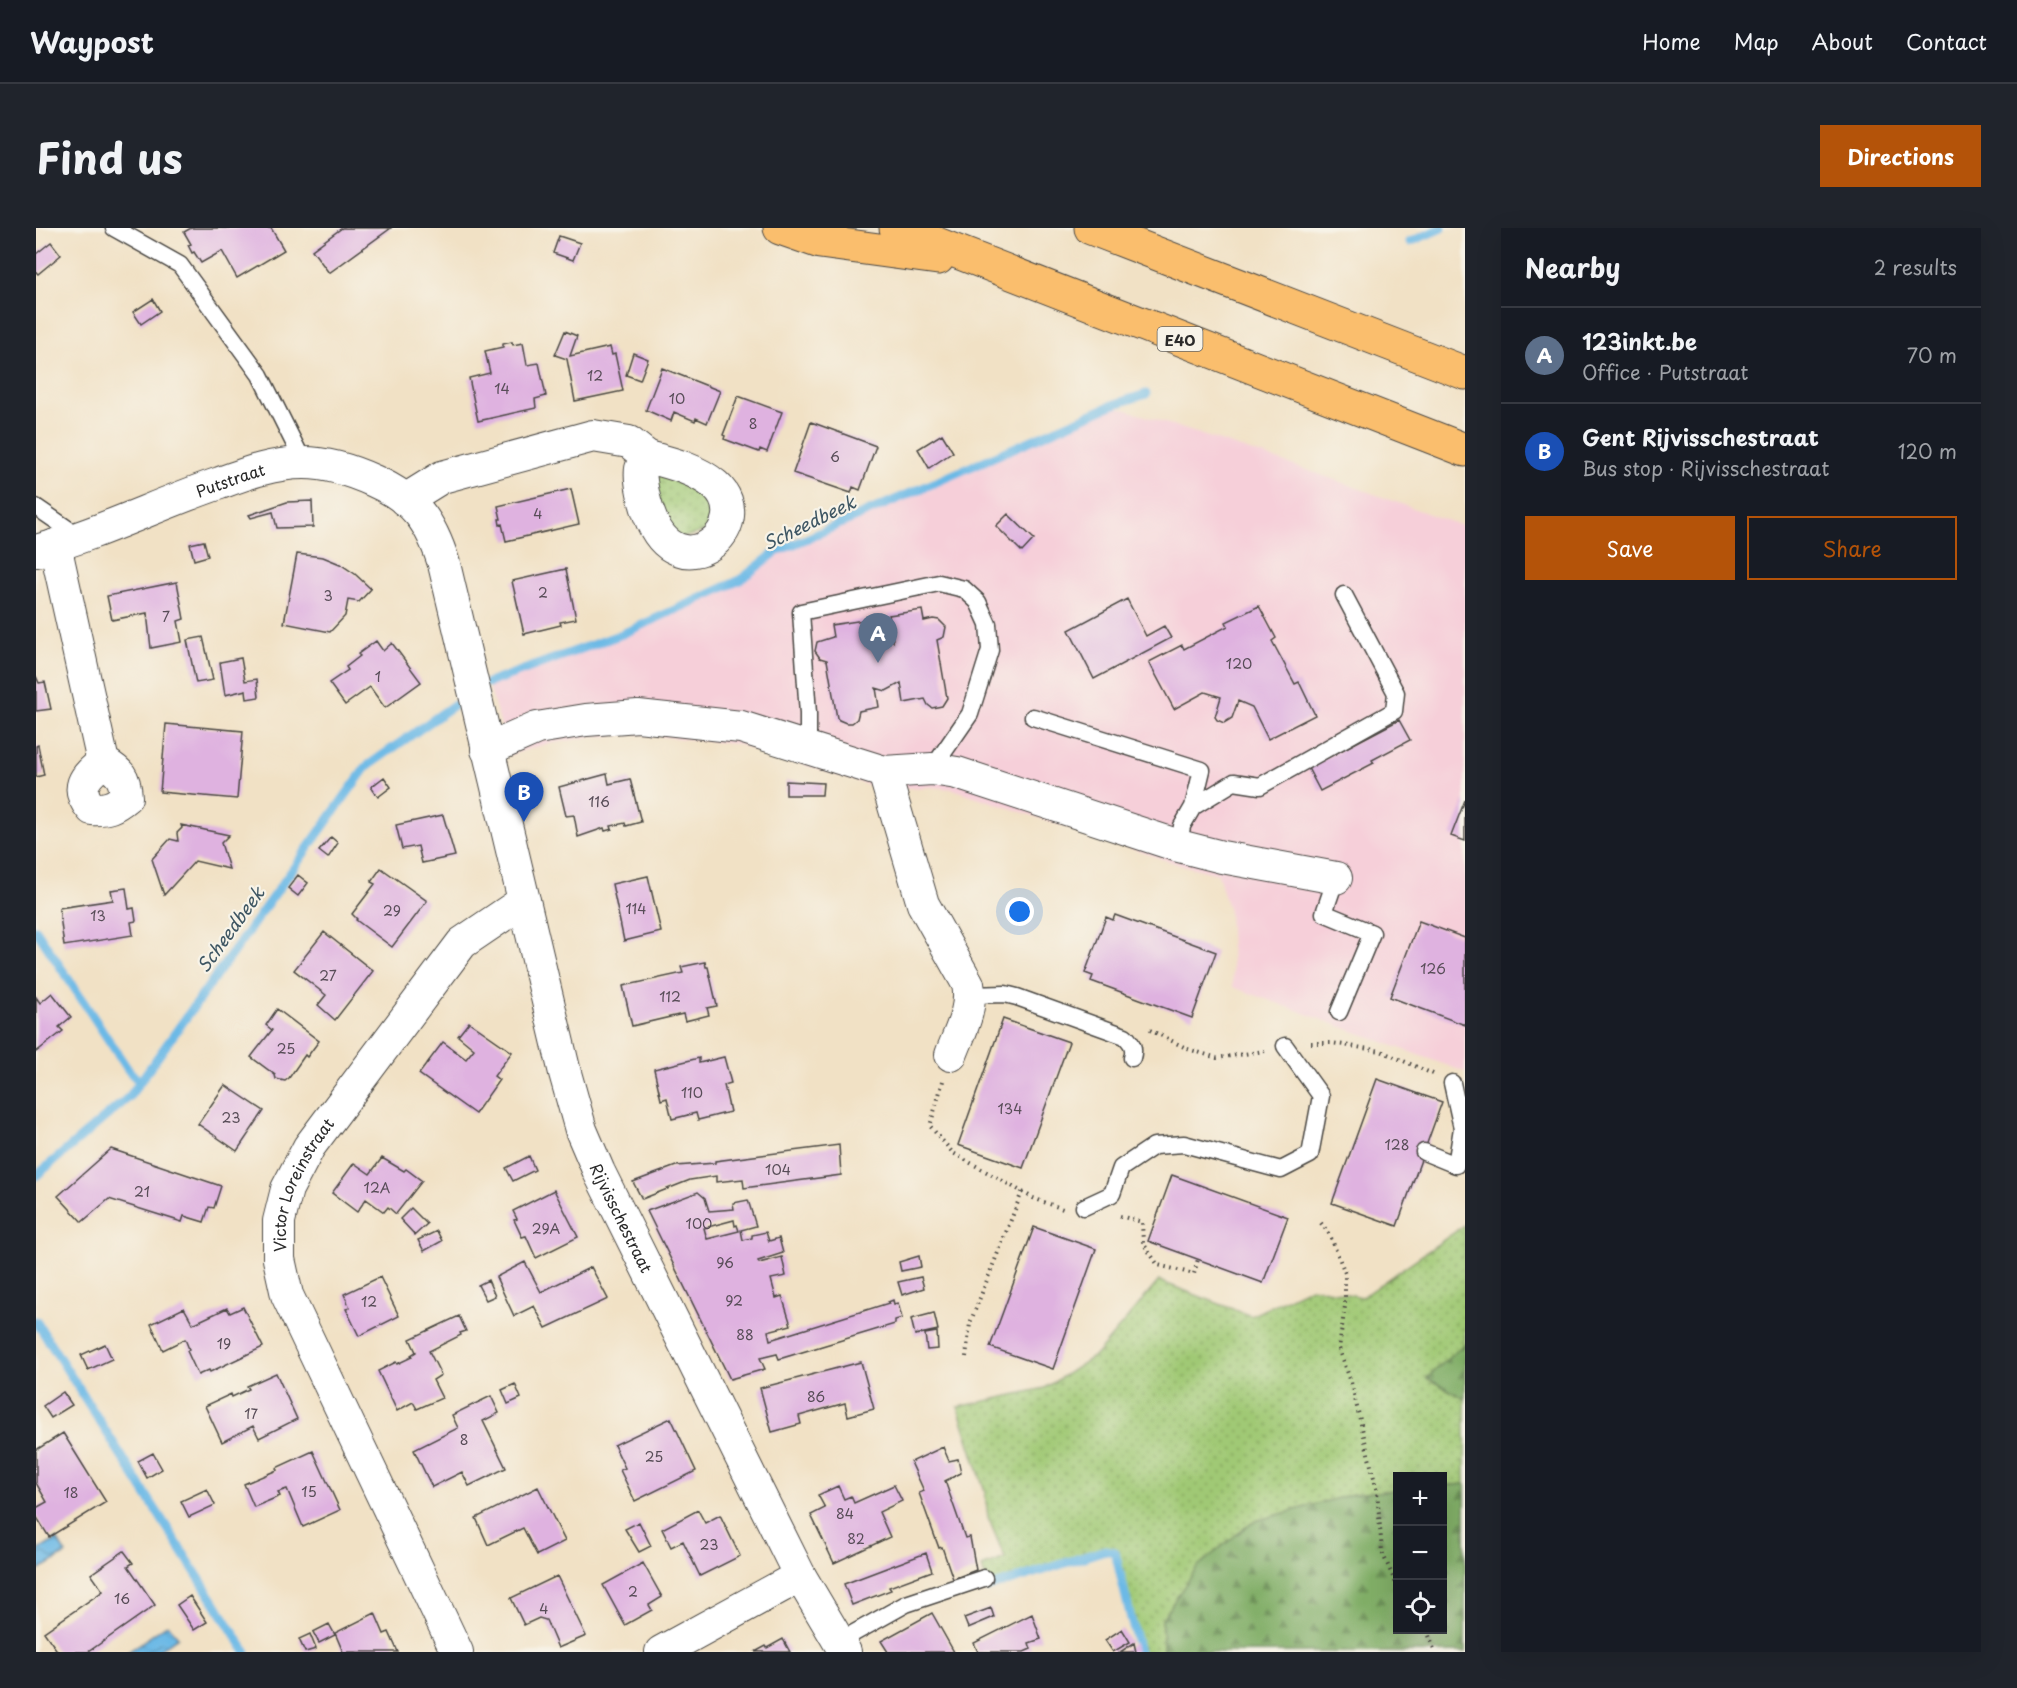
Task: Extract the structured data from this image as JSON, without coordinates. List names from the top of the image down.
{
  "streets": {
    "highway": ["E40"],
    "street": ["Putstraat", "Victor Loreinstraat", "Rijvisschestraat"]
  },
  "crossings": [
    ["Putstraat", "Rijvisschestraat"],
    ["Victor Loreinstraat", "Rijvisschestraat"]
  ],
  "water": ["Scheedbeek"],
  "house_numbers": [
    "12",
    "14",
    "10",
    "8",
    "6",
    "4",
    "2",
    "3",
    "7",
    "120",
    "1",
    "116",
    "114",
    "29",
    "13",
    "126",
    "27",
    "112",
    "25",
    "110",
    "134",
    "23",
    "128",
    "104",
    "12A",
    "21",
    "100",
    "29A",
    "96",
    "92",
    "12",
    "88",
    "19",
    "86",
    "17",
    "8",
    "25",
    "15",
    "18",
    "84",
    "82",
    "23",
    "2",
    "16",
    "4"
  ],
  "page": {
    "header": "Waypost",
    "nav": [
      "Home",
      "Map",
      "About",
      "Contact"
    ],
    "title": "Find us",
    "buttons": [
      "Directions",
      ["Save", "Share"]
    ],
    "heading": ["Nearby", "2 results"],
    "list": [
      {
        "mark": "A",
        "name": "123inkt.be",
        "note": "Office · Putstraat",
        "value": "70 m"
      },
      {
        "mark": "B",
        "name": "Gent Rijvisschestraat",
        "note": "Bus stop · Rijvisschestraat",
        "value": "120 m"
      }
    ],
    "pins": ["A", "B"],
    "map_buttons": ["+", "−"]
  }
}
